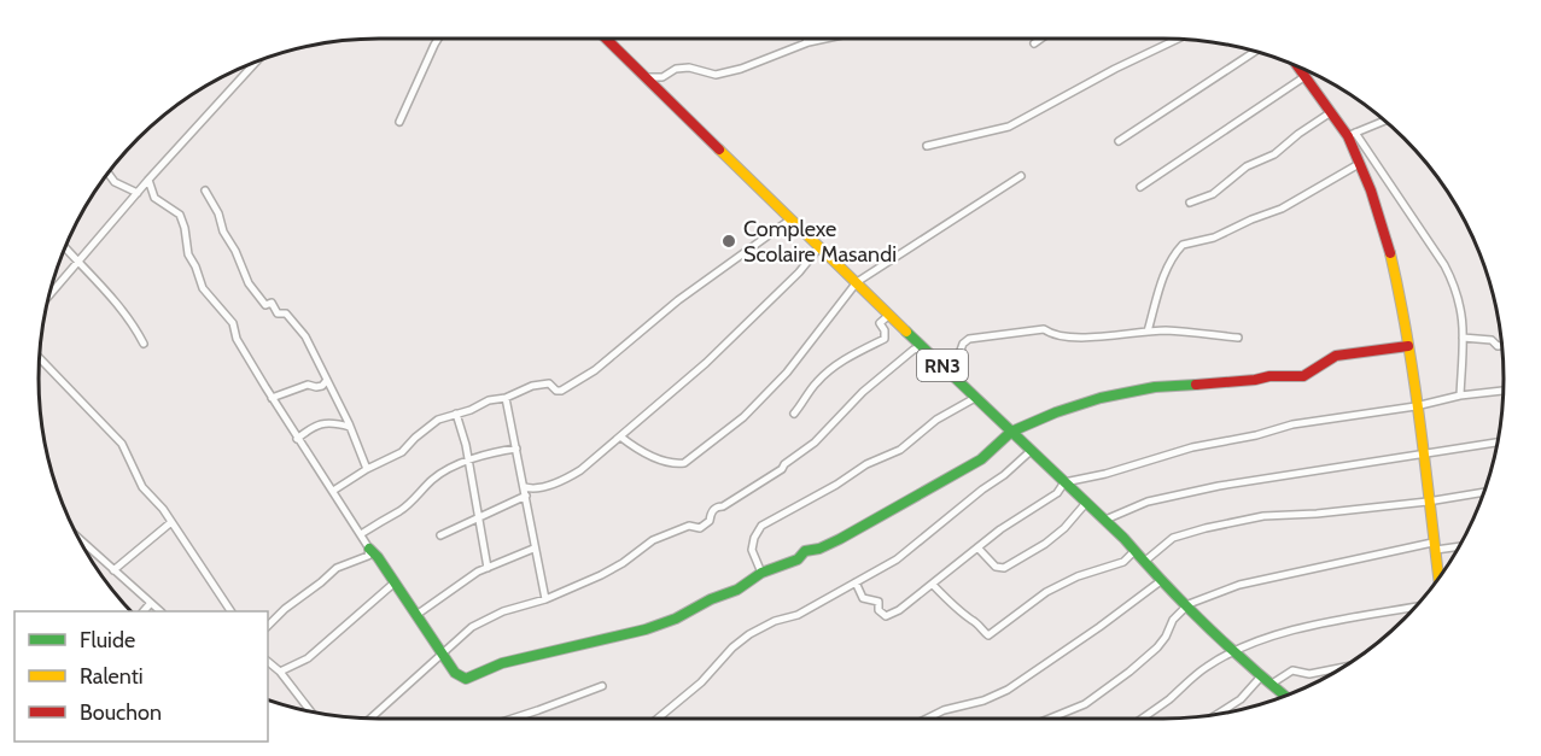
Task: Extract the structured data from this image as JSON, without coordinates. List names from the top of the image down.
{
  "streets": {
    "main road": ["RN3"]
  },
  "places": ["Complexe Scolaire Masandi"],
  "legend": ["Fluide", "Ralenti", "Bouchon"]
}
